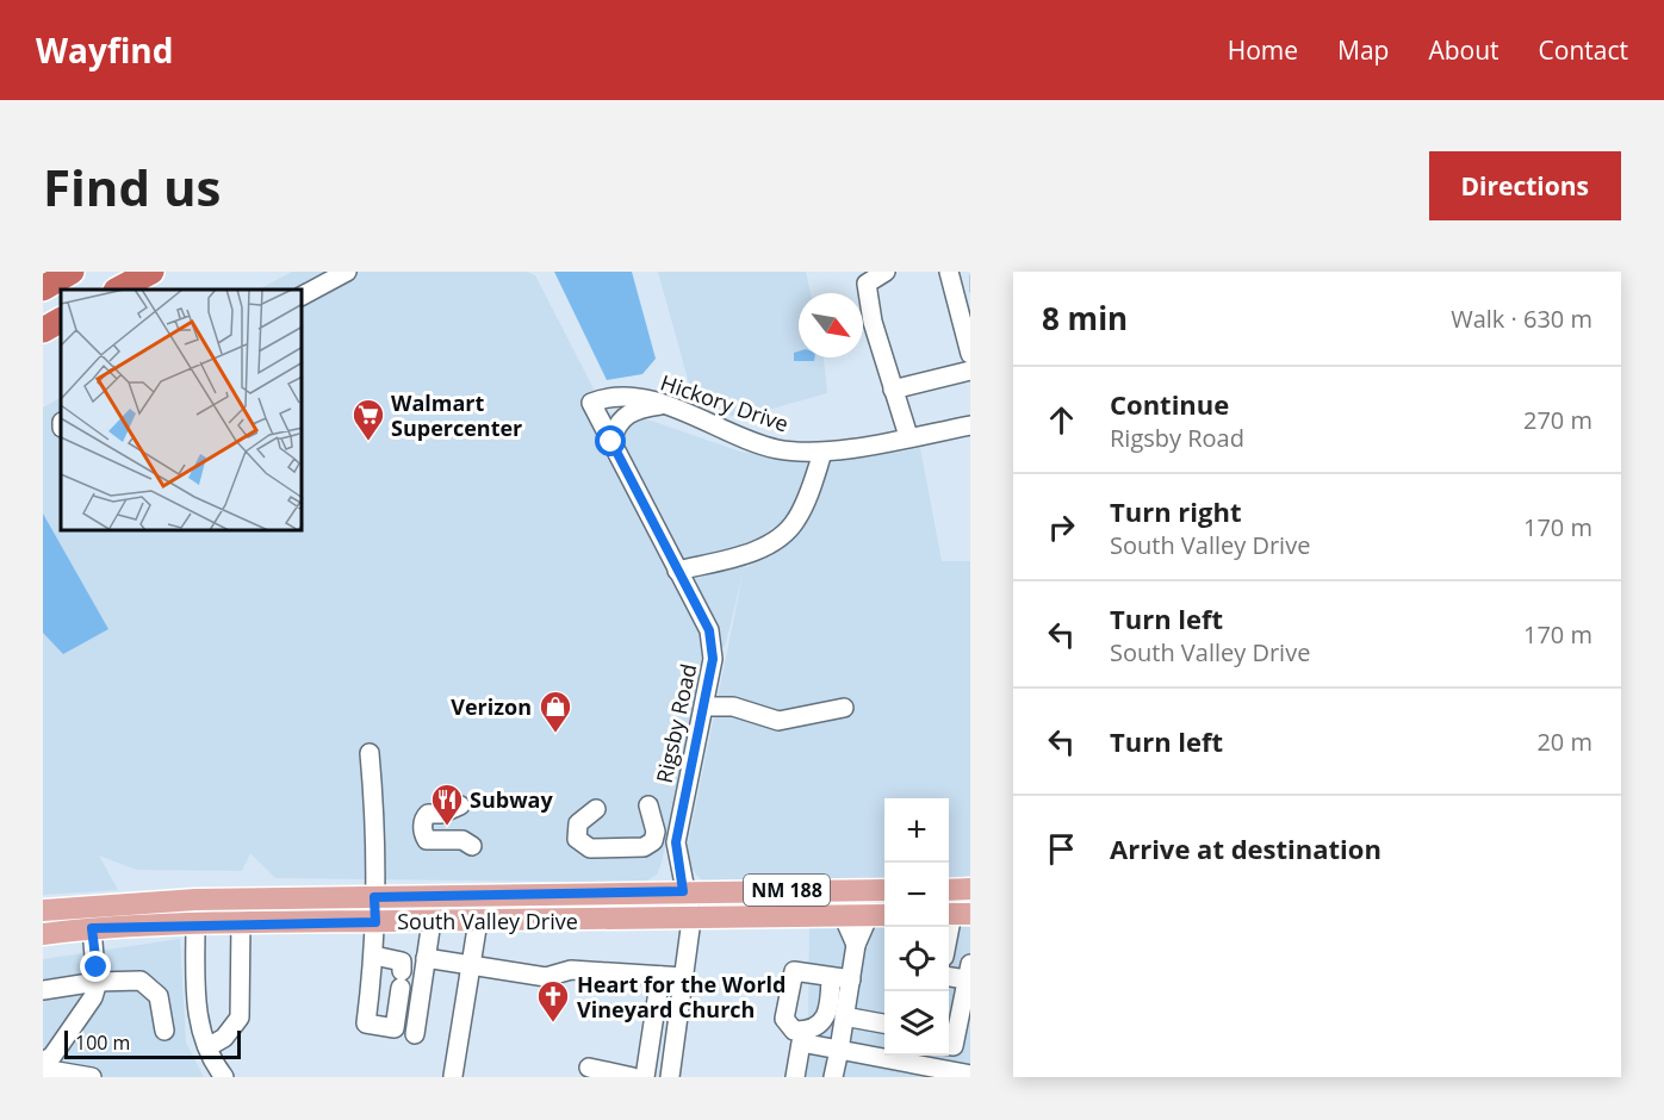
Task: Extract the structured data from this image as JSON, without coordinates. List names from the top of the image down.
{
  "streets": {
    "main road": ["NM 188", "South Valley Drive"],
    "street": ["Hickory Drive", "Rigsby Road"]
  },
  "crossings": [
    ["Hickory Drive", "Rigsby Road"],
    ["Rigsby Road", "South Valley Drive"]
  ],
  "places": {
    "supermarket": ["Walmart Supercenter"],
    "shop": ["Verizon"],
    "restaurant": ["Subway"],
    "church": ["Heart for the World Vineyard Church"]
  },
  "scale_bar": "100 m",
  "north": "bottom right",
  "page": {
    "header": "Wayfind",
    "nav": [
      "Home",
      "Map",
      "About",
      "Contact"
    ],
    "buttons": "Directions",
    "title": "Find us",
    "heading": ["8 min", "Walk · 630 m"],
    "list": [
      ["Continue", "Rigsby Road", "270 m"],
      ["Turn right", "South Valley Drive", "170 m"],
      ["Turn left", "South Valley Drive", "170 m"],
      ["Turn left", "20 m"],
      "Arrive at destination"
    ],
    "map_buttons": ["+", "−"],
    "scale": "100 m"
  }
}
